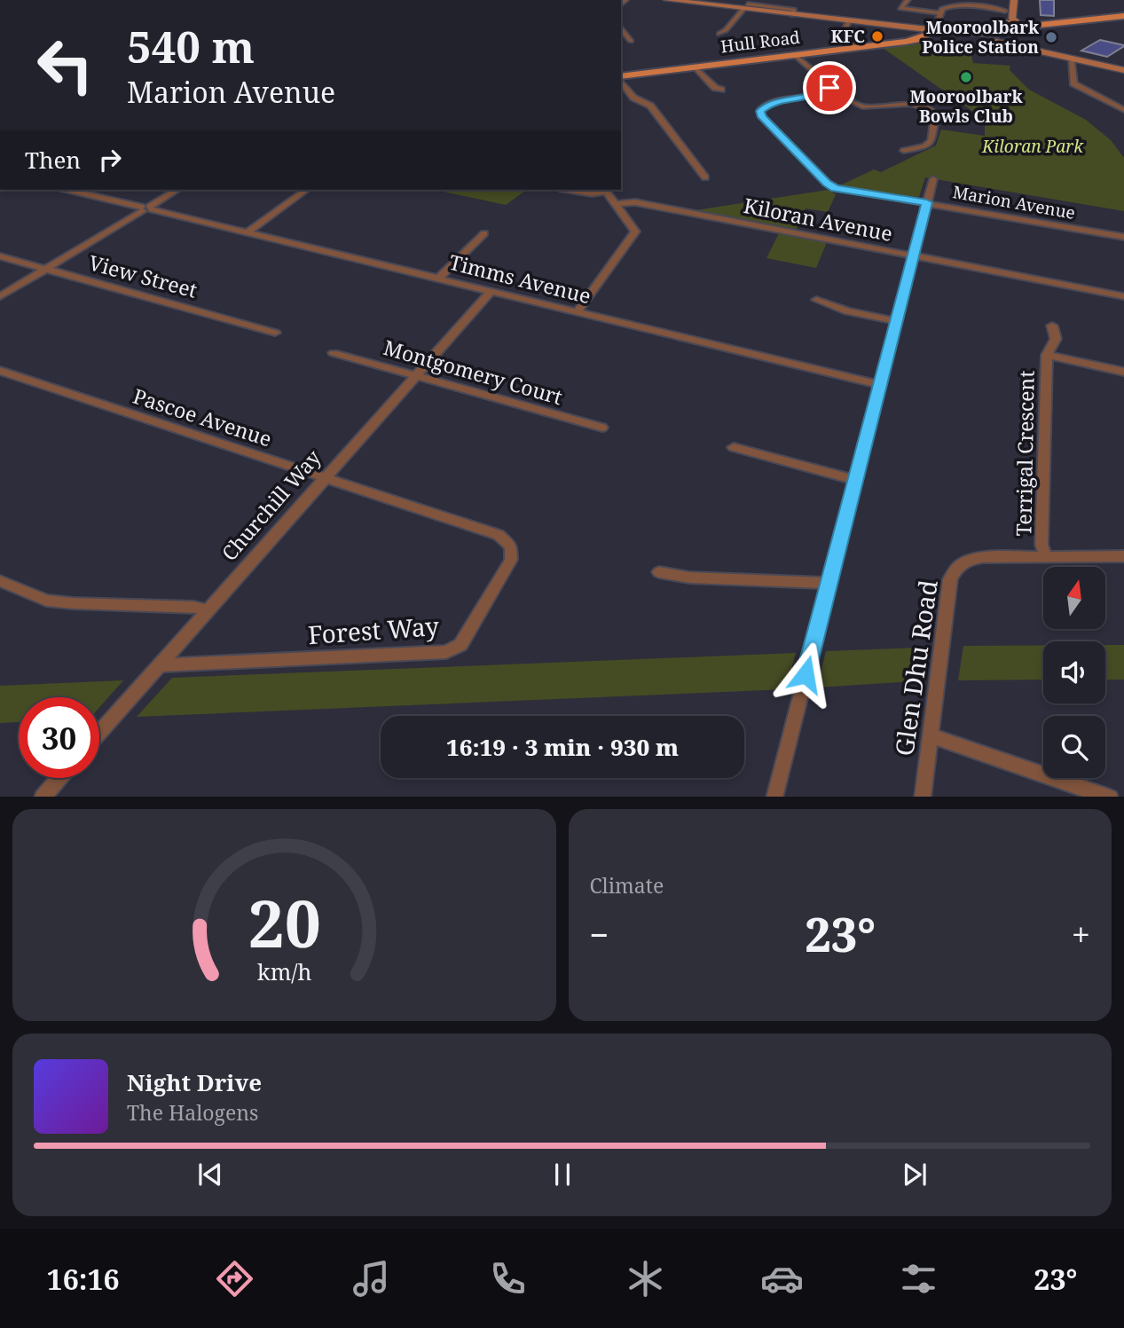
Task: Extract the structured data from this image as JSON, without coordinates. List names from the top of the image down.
{
  "streets": {
    "main road": ["Hull Road"],
    "street": [
      "Marion Avenue",
      "Kiloran Avenue",
      "View Street",
      "Timms Avenue",
      "Montgomery Court",
      "Pascoe Avenue",
      "Terrigal Crescent",
      "Churchill Way",
      "Forest Way",
      "Glen Dhu Road"
    ]
  },
  "crossings": [
    ["Timms Avenue", "Churchill Way"],
    ["Montgomery Court", "Churchill Way"],
    ["Pascoe Avenue", "Churchill Way"],
    ["Pascoe Avenue", "Forest Way"],
    ["Terrigal Crescent", "Glen Dhu Road"],
    ["Churchill Way", "Forest Way"]
  ],
  "parks": ["Kiloran Park"],
  "places": ["KFC", "Mooroolbark Police Station", "Mooroolbark Bowls Club"],
  "north": "top",
  "page": {
    "turn": ["540 m", "Marion Avenue"],
    "then": "Then",
    "limit": "30",
    "trip": "16:19 · 3 min · 930 m",
    "tile": "Climate",
    "heat": ["−", "23°", "+"],
    "song": ["Night Drive", "The Halogens"],
    "tabs": ["16:16", "23°"],
    "gauge": ["20", "km/h"]
  }
}
